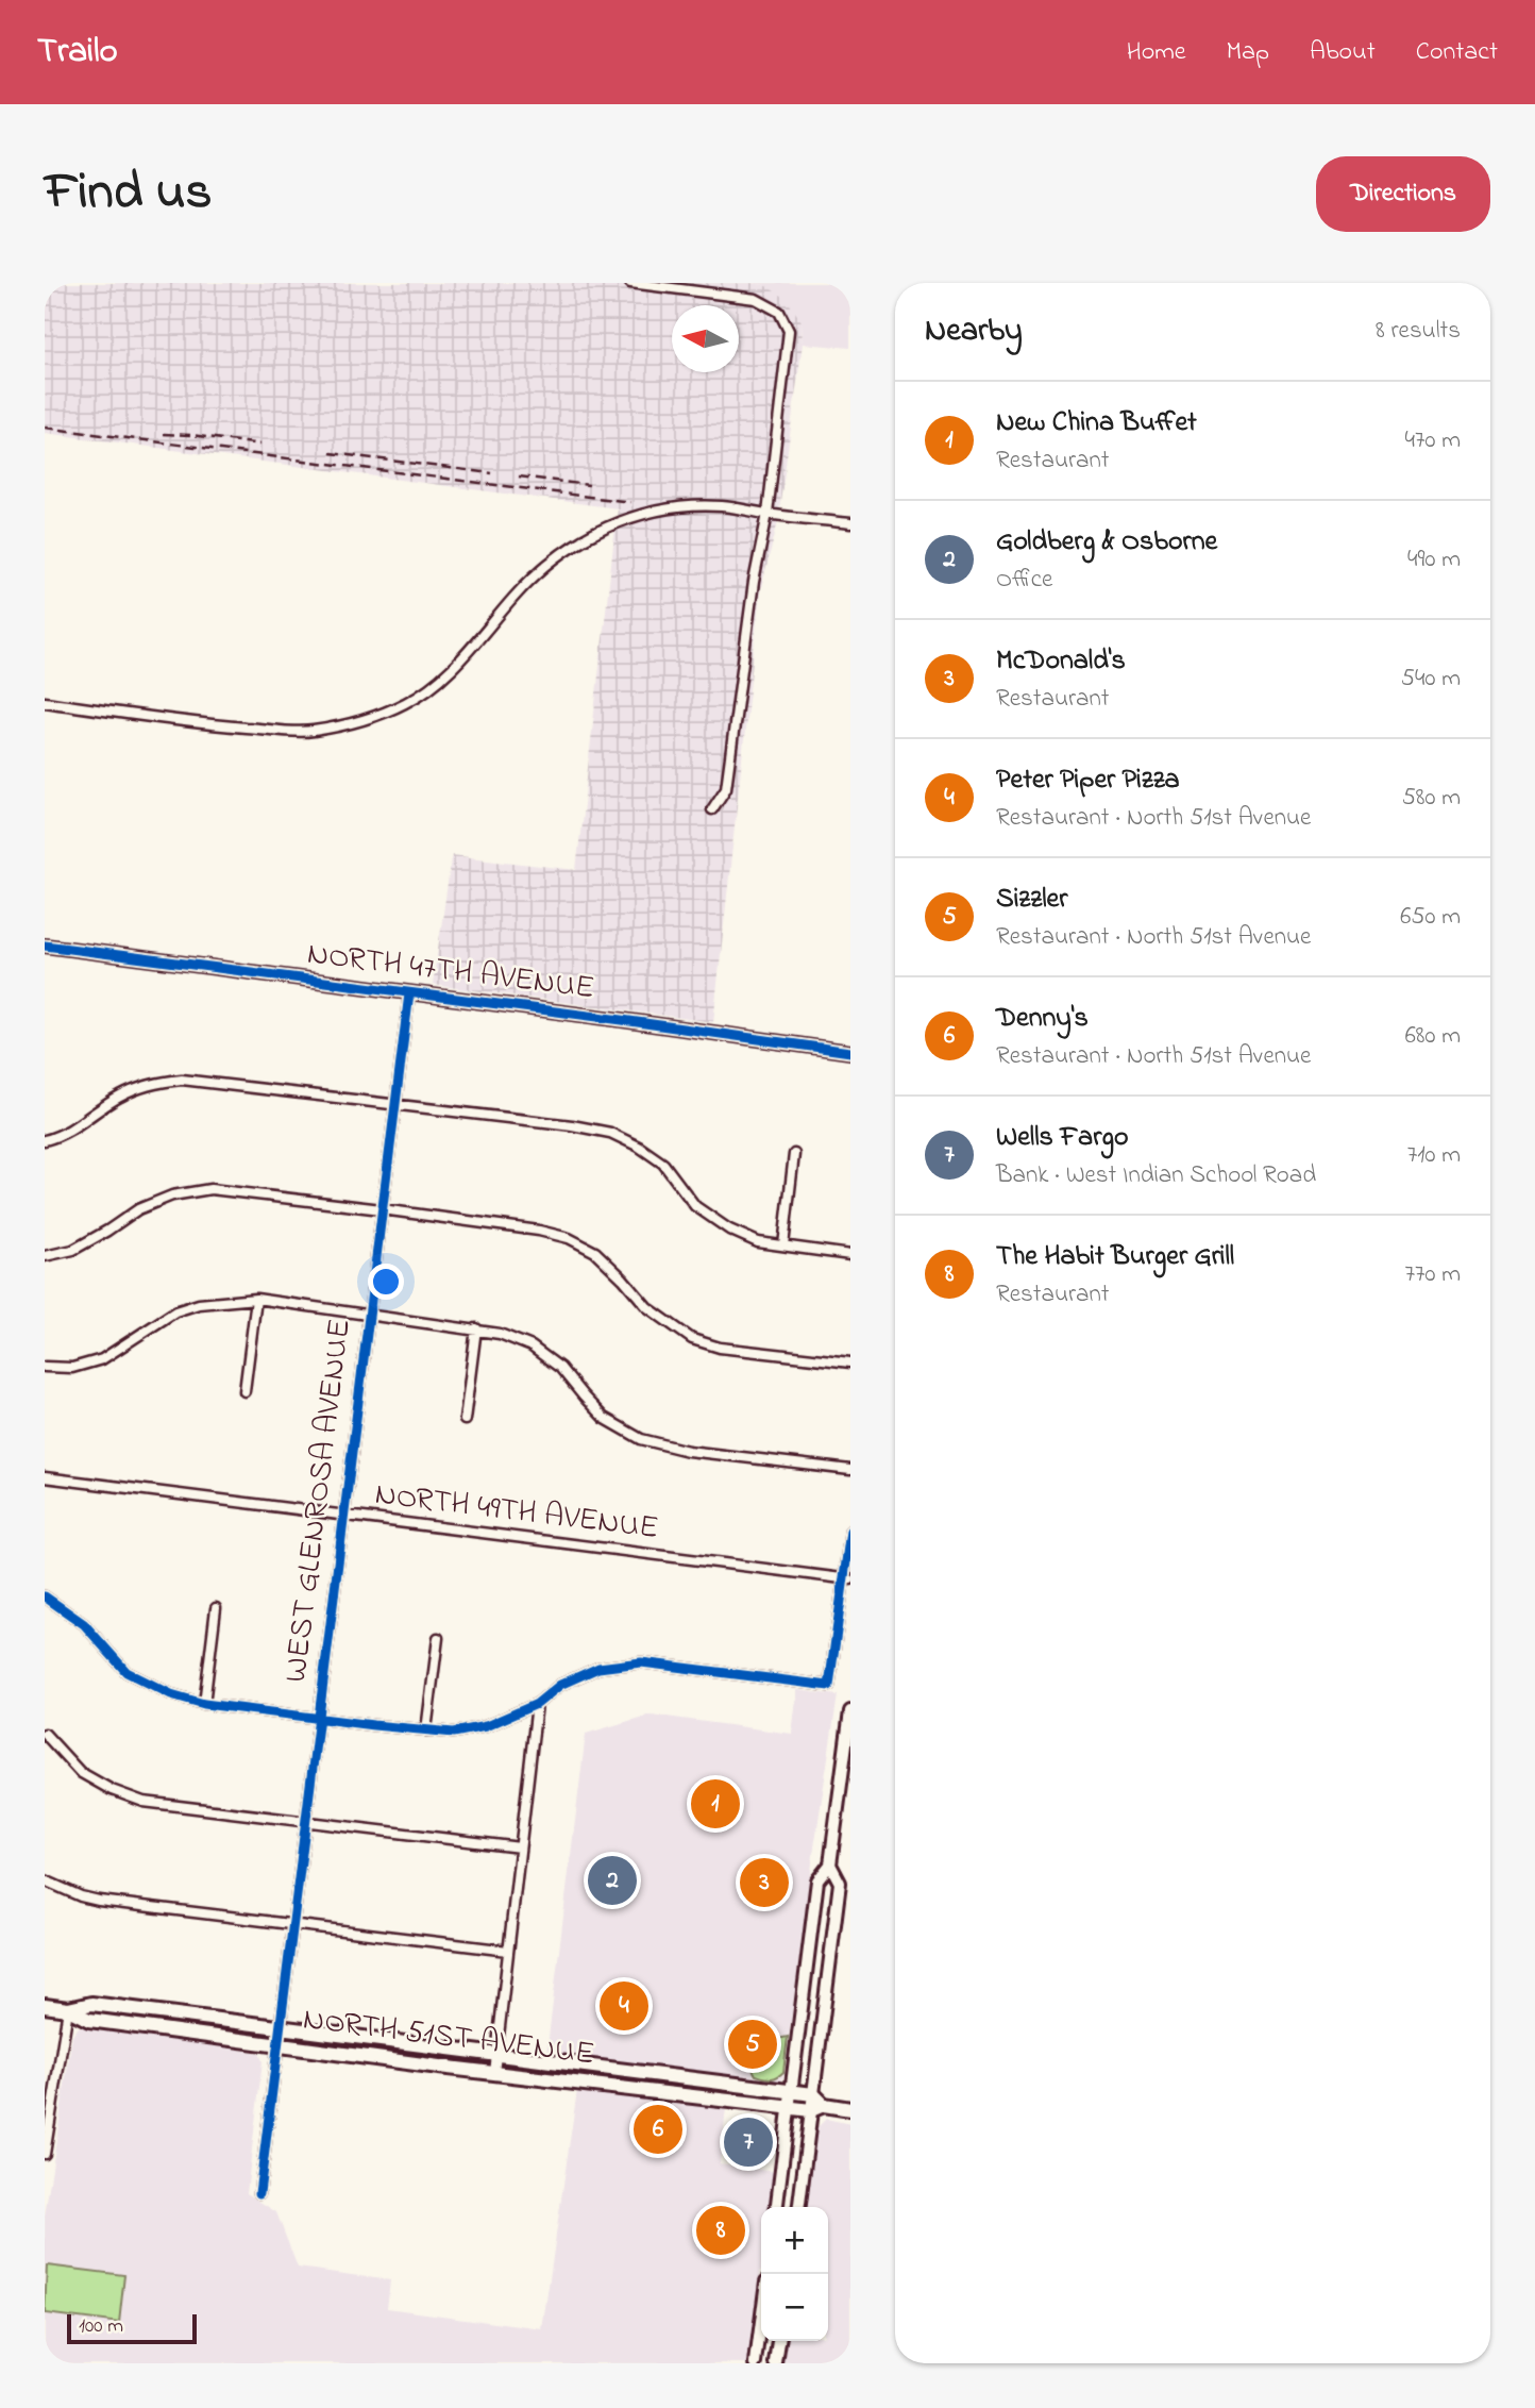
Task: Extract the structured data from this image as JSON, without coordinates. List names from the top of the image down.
{
  "streets": {
    "main road": ["NORTH 47TH AVENUE", "NORTH 51ST AVENUE"],
    "street": ["WEST GLENROSA AVENUE", "NORTH 49TH AVENUE"]
  },
  "crossings": [
    ["NORTH 47TH AVENUE", "WEST GLENROSA AVENUE"],
    ["WEST GLENROSA AVENUE", "NORTH 49TH AVENUE"],
    ["WEST GLENROSA AVENUE", "NORTH 51ST AVENUE"]
  ],
  "scale_bar": "100 m",
  "north": "left",
  "page": {
    "header": "Trailo",
    "nav": [
      "Home",
      "Map",
      "About",
      "Contact"
    ],
    "title": "Find us",
    "buttons": "Directions",
    "heading": ["Nearby", "8 results"],
    "list": [
      {
        "mark": "1",
        "name": "New China Buffet",
        "note": "Restaurant",
        "value": "470 m"
      },
      {
        "mark": "2",
        "name": "Goldberg & Osborne",
        "note": "Office",
        "value": "490 m"
      },
      {
        "mark": "3",
        "name": "McDonald's",
        "note": "Restaurant",
        "value": "540 m"
      },
      {
        "mark": "4",
        "name": "Peter Piper Pizza",
        "note": "Restaurant · North 51st Avenue",
        "value": "580 m"
      },
      {
        "mark": "5",
        "name": "Sizzler",
        "note": "Restaurant · North 51st Avenue",
        "value": "650 m"
      },
      {
        "mark": "6",
        "name": "Denny's",
        "note": "Restaurant · North 51st Avenue",
        "value": "680 m"
      },
      {
        "mark": "7",
        "name": "Wells Fargo",
        "note": "Bank · West Indian School Road",
        "value": "710 m"
      },
      {
        "mark": "8",
        "name": "The Habit Burger Grill",
        "note": "Restaurant",
        "value": "770 m"
      }
    ],
    "pins": [
      "1",
      "2",
      "3",
      "4",
      "5",
      "6",
      "7",
      "8"
    ],
    "map_buttons": ["+", "−"],
    "scale": "100 m"
  }
}
